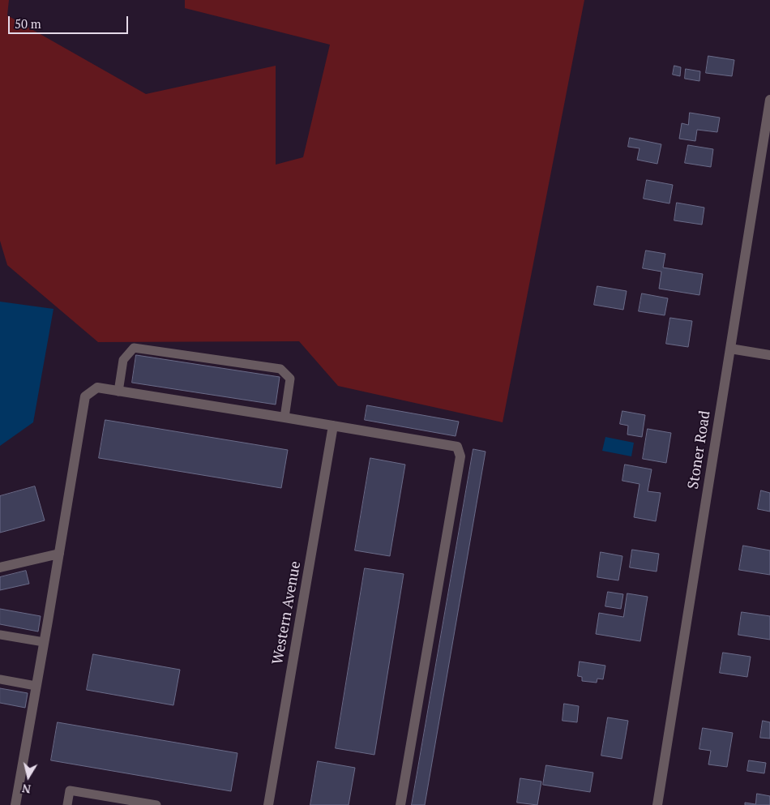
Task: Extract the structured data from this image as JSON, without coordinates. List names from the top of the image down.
{
  "streets": {
    "street": ["Stoner Road", "Western Avenue"]
  },
  "scale_bar": "50 m",
  "north": "bottom"
}
